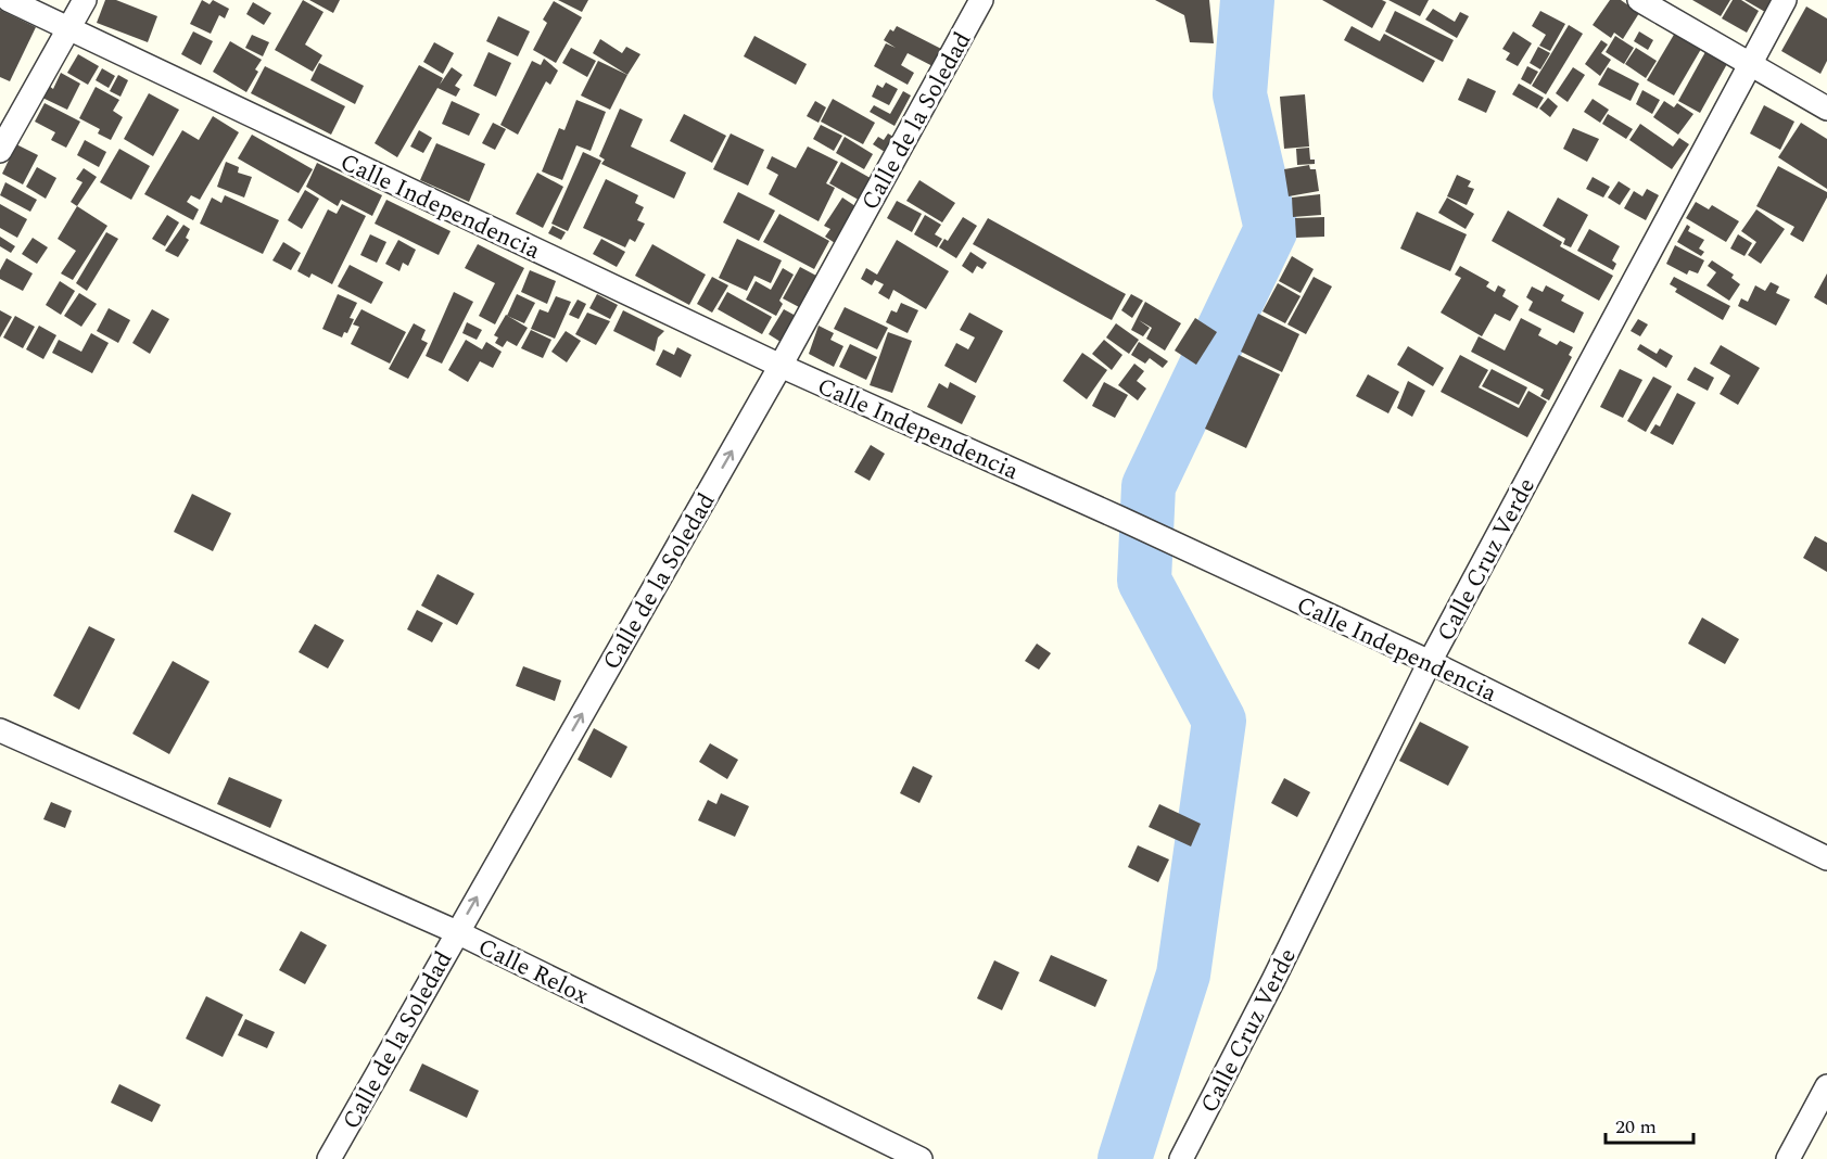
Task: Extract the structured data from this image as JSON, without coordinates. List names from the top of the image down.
{
  "streets": {
    "street": [
      "Calle de la Soledad",
      "Calle Independencia",
      "Calle Cruz Verde",
      "Calle Relox"
    ]
  },
  "crossings": [
    ["Calle de la Soledad", "Calle Independencia"],
    ["Calle de la Soledad", "Calle Relox"],
    ["Calle Independencia", "Calle Cruz Verde"]
  ],
  "one_way": ["Calle de la Soledad"],
  "scale_bar": "20 m"
}
